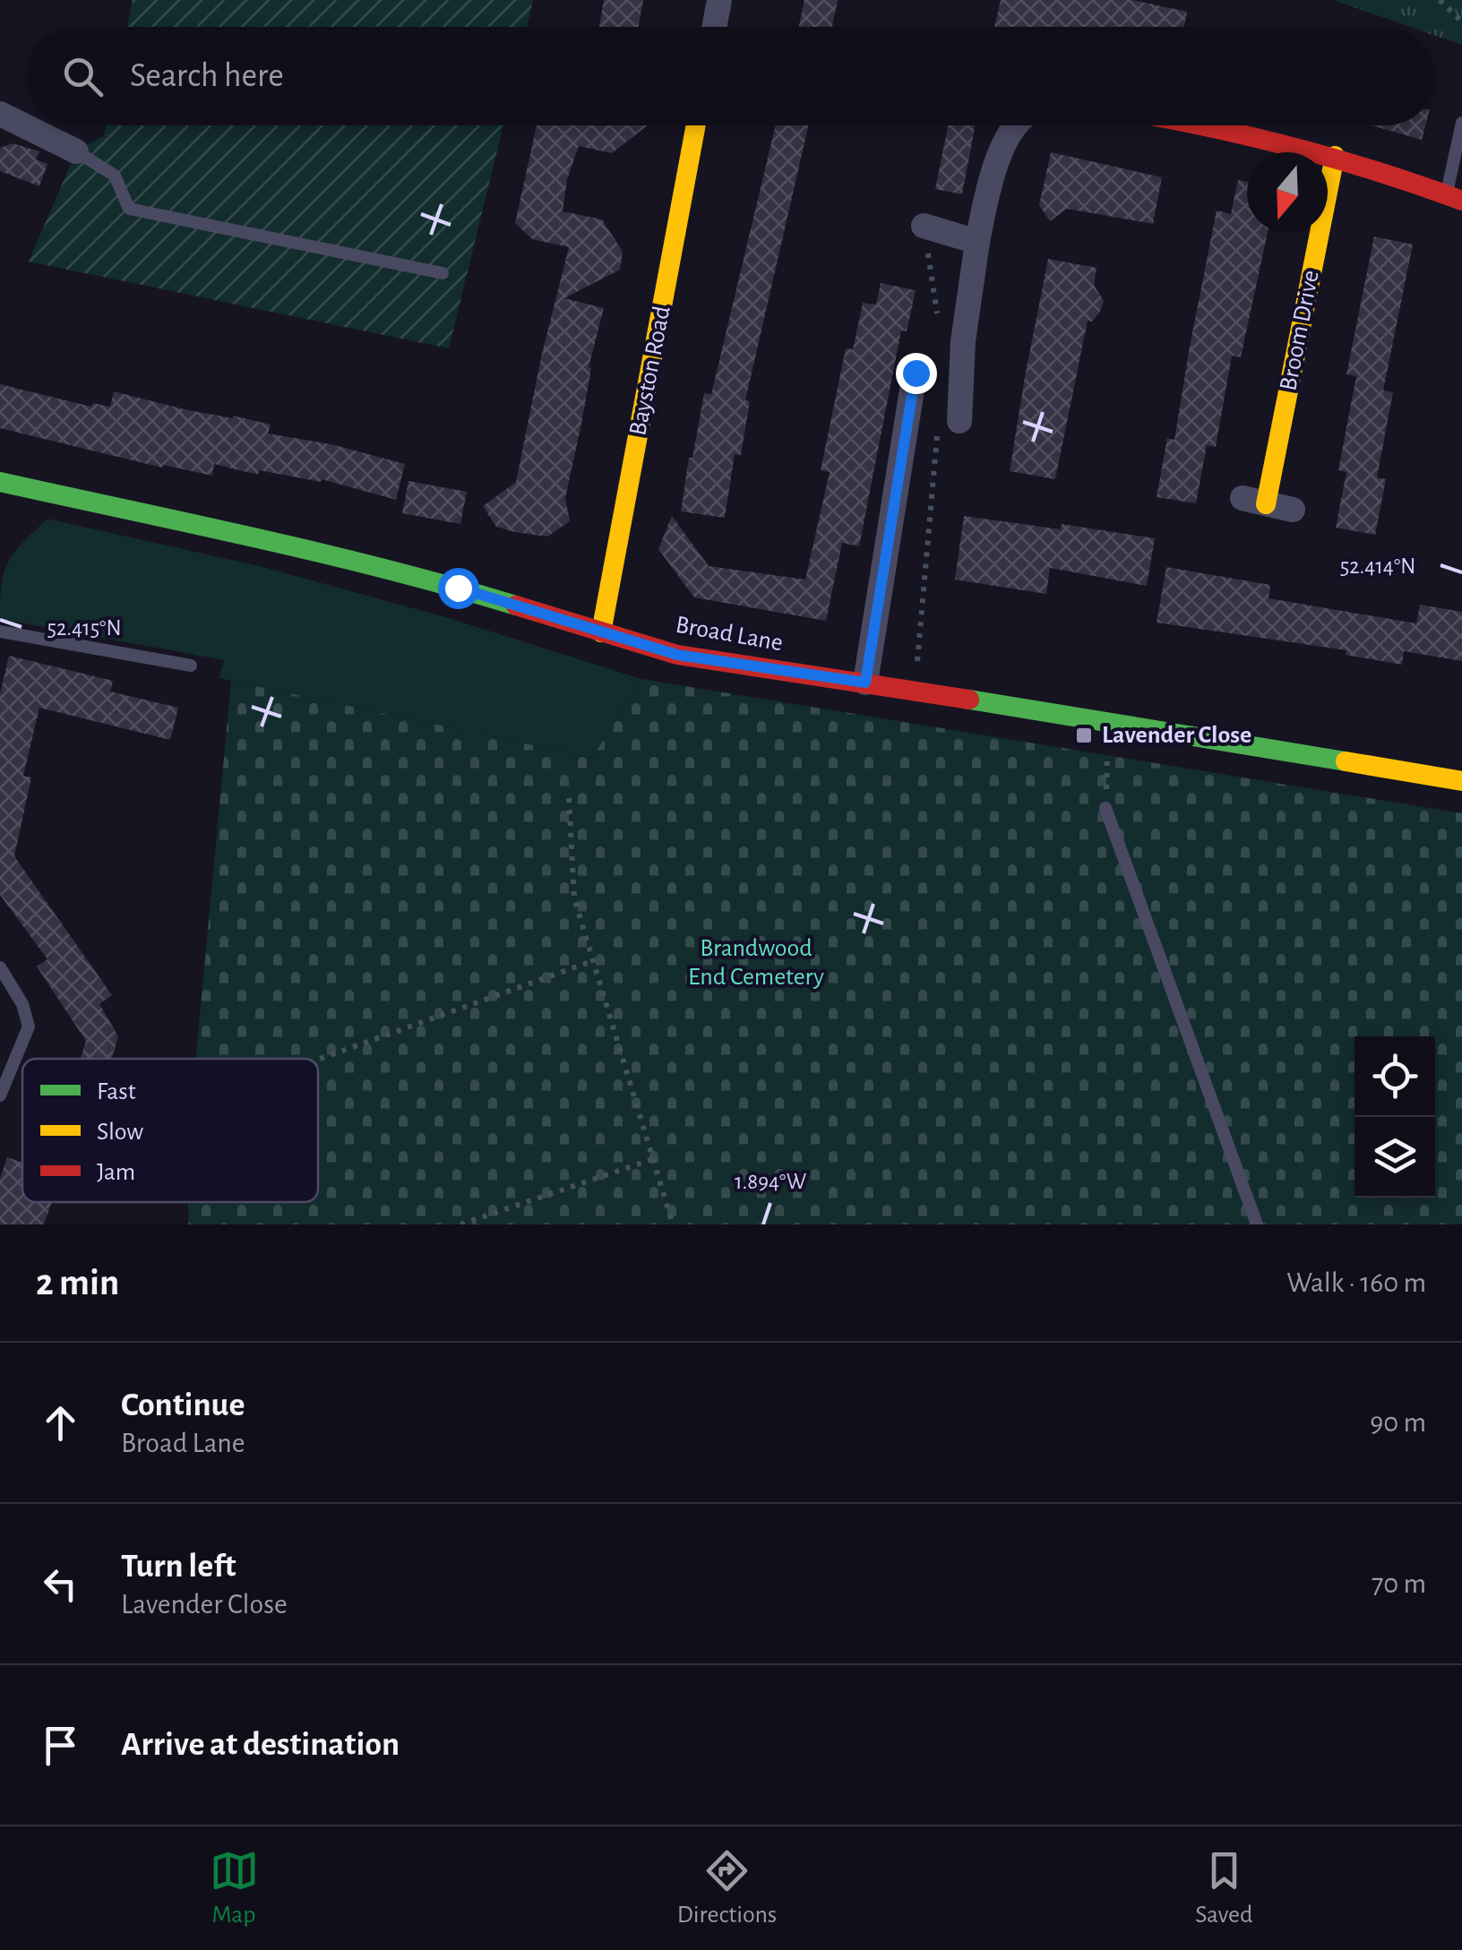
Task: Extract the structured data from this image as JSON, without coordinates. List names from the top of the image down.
{
  "streets": {
    "street": ["Broom Drive", "Bayston Road", "Broad Lane"]
  },
  "crossings": [
    ["Bayston Road", "Broad Lane"]
  ],
  "parks": ["Brandwood End Cemetery"],
  "places": {
    "transit": ["Lavender Close"]
  },
  "legend": ["Fast", "Slow", "Jam"],
  "north": "bottom",
  "page": {
    "search": "Search here",
    "heading": ["2 min", "Walk · 160 m"],
    "list": [
      ["Continue", "Broad Lane", "90 m"],
      ["Turn left", "Lavender Close", "70 m"],
      "Arrive at destination"
    ],
    "nav": ["Map", "Directions", "Saved"]
  },
  "coordinates": ["52.414°N", "52.415°N", "1.894°W"]
}
